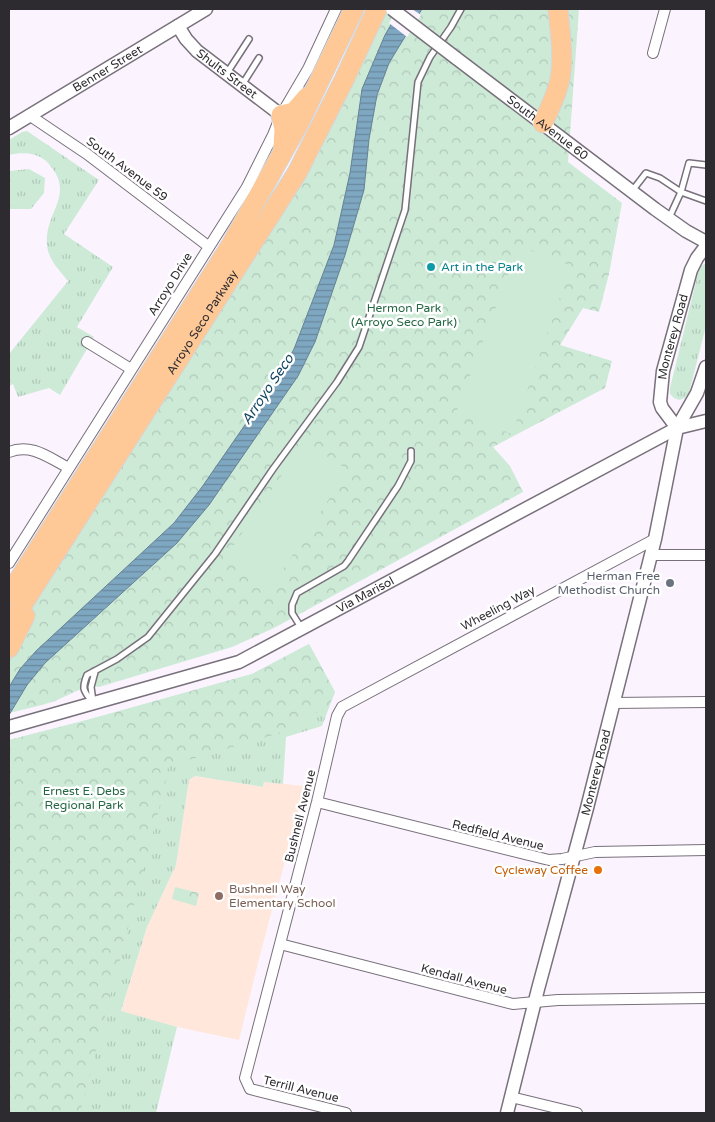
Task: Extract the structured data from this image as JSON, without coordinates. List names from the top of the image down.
{
  "streets": {
    "highway": ["Arroyo Seco Parkway"],
    "street": [
      "Benner Street",
      "Shults Street",
      "South Avenue 60",
      "South Avenue 59",
      "Arroyo Drive",
      "Monterey Road",
      "Via Marisol",
      "Wheeling Way",
      "Bushnell Avenue",
      "Redfield Avenue",
      "Kendall Avenue",
      "Terrill Avenue"
    ]
  },
  "crossings": [
    ["Benner Street", "Shults Street"],
    ["Benner Street", "South Avenue 59"],
    ["Shults Street", "Arroyo Drive"],
    ["South Avenue 60", "Monterey Road"],
    ["South Avenue 59", "Arroyo Drive"],
    ["Monterey Road", "Via Marisol"],
    ["Monterey Road", "Wheeling Way"],
    ["Monterey Road", "Redfield Avenue"],
    ["Monterey Road", "Kendall Avenue"],
    ["Wheeling Way", "Bushnell Avenue"],
    ["Bushnell Avenue", "Redfield Avenue"],
    ["Bushnell Avenue", "Kendall Avenue"],
    ["Bushnell Avenue", "Terrill Avenue"]
  ],
  "water": ["Arroyo Seco"],
  "parks": ["Hermon Park (Arroyo Seco Park)", "Ernest E. Debs Regional Park"],
  "places": [
    "Art in the Park",
    "Herman Free Methodist Church",
    "Cycleway Coffee",
    "Bushnell Way Elementary School"
  ]
}
